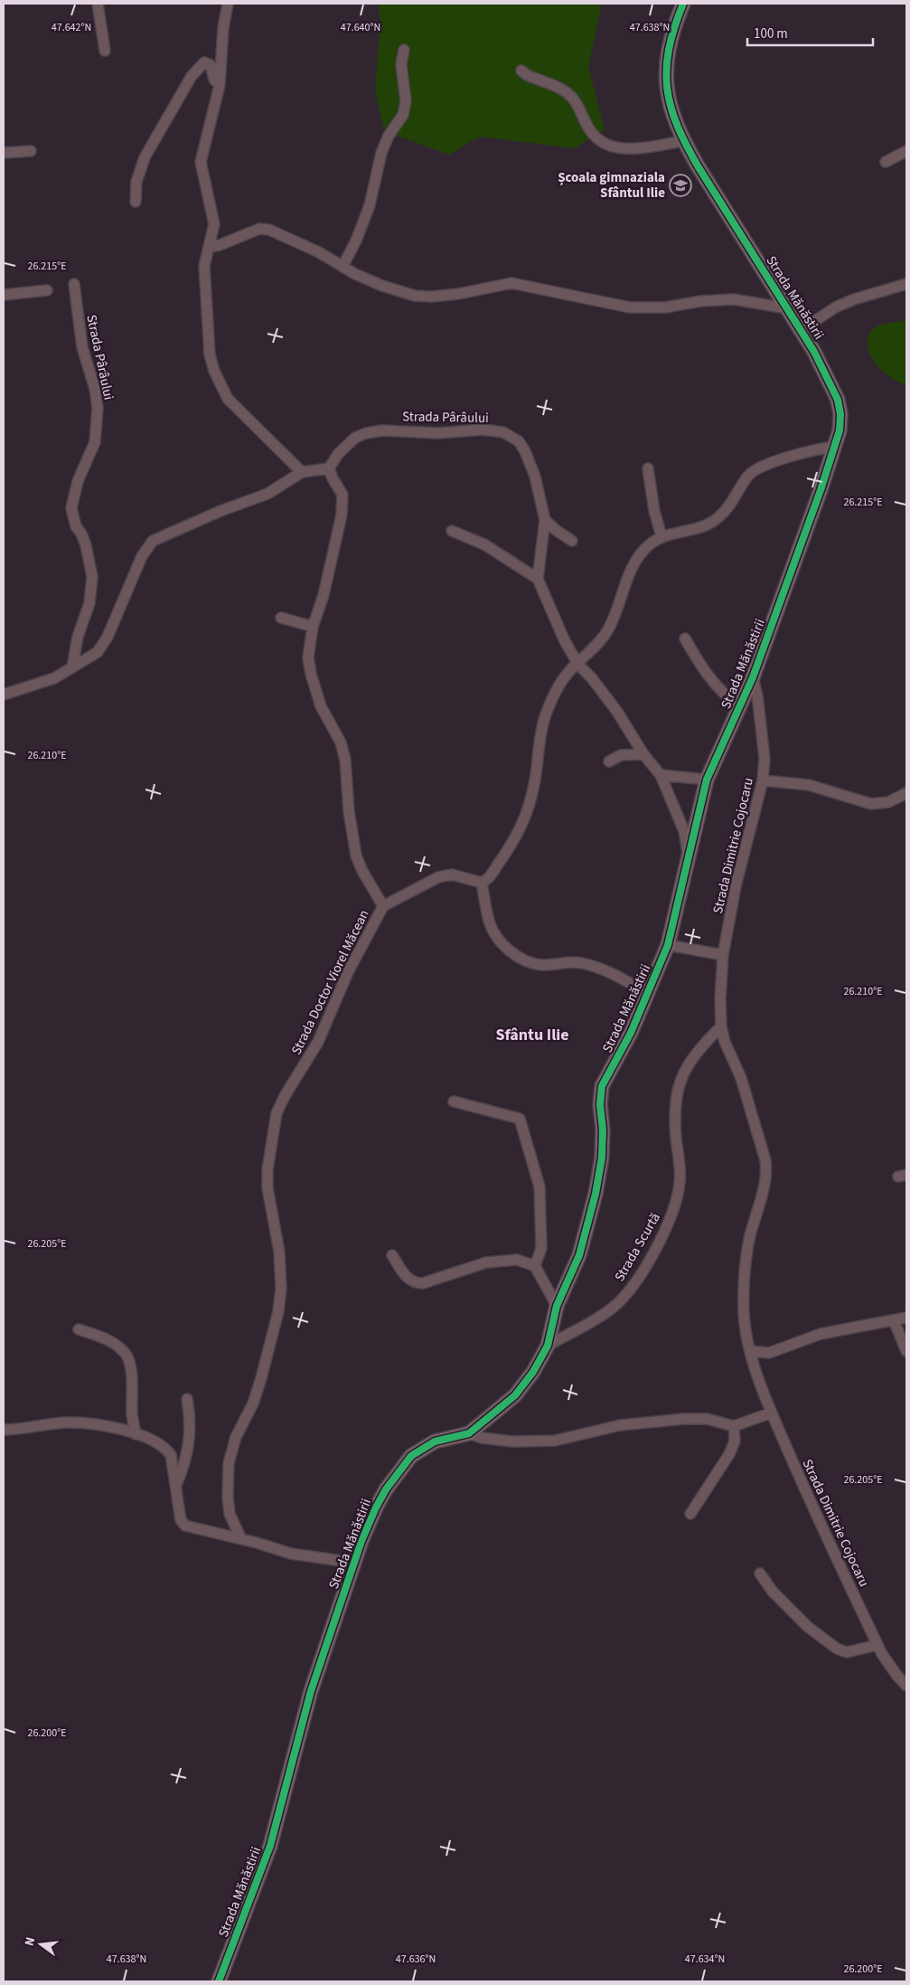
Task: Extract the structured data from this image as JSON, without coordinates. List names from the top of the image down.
{
  "streets": {
    "street": [
      "Strada Mănăstirii",
      "Strada Pârâului",
      "Strada Dimitrie Cojocaru",
      "Strada Doctor Viorel Măcean",
      "Strada Scurtă"
    ]
  },
  "crossings": [
    ["Strada Mănăstirii", "Strada Dimitrie Cojocaru"],
    ["Strada Mănăstirii", "Strada Scurtă"],
    ["Strada Pârâului", "Strada Doctor Viorel Măcean"],
    ["Strada Dimitrie Cojocaru", "Strada Scurtă"]
  ],
  "districts": ["Sfântu Ilie"],
  "places": {
    "school or university": ["Școala gimnaziala Sfântul Ilie"]
  },
  "scale_bar": "100 m",
  "north": "left",
  "coordinates": [
    "47.638°N",
    "47.642°N",
    "47.640°N",
    "26.215°E",
    "26.210°E",
    "26.205°E",
    "26.200°E",
    "47.636°N",
    "47.634°N"
  ]
}
